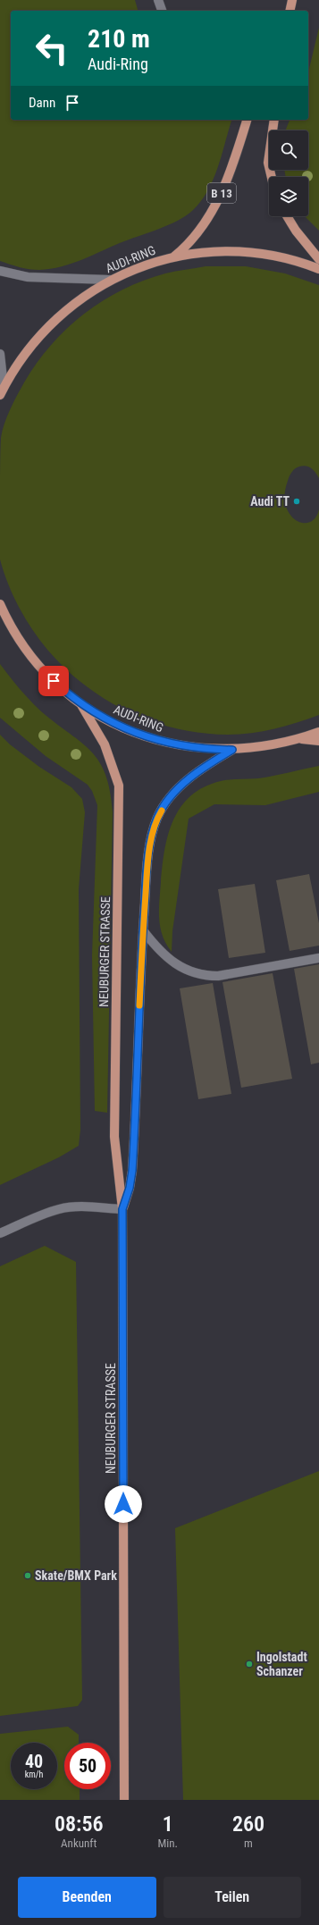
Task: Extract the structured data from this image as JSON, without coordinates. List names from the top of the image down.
{
  "streets": {
    "main road": ["B 13", "AUDI-RING", "NEUBURGER STRASSE"]
  },
  "crossings": [
    ["B 13", "AUDI-RING"],
    ["AUDI-RING", "NEUBURGER STRASSE"]
  ],
  "places": ["Audi TT", "Skate/BMX Park", "Ingolstadt Schanzer"],
  "page": {
    "turn": ["210 m", "Audi-Ring"],
    "then": "Dann",
    "speed": "40 km/h",
    "limit": "50",
    "eta": [
      "08:56",
      "Ankunft",
      "1",
      "Min.",
      "260",
      "m"
    ],
    "buttons": ["Beenden", "Teilen"]
  }
}
